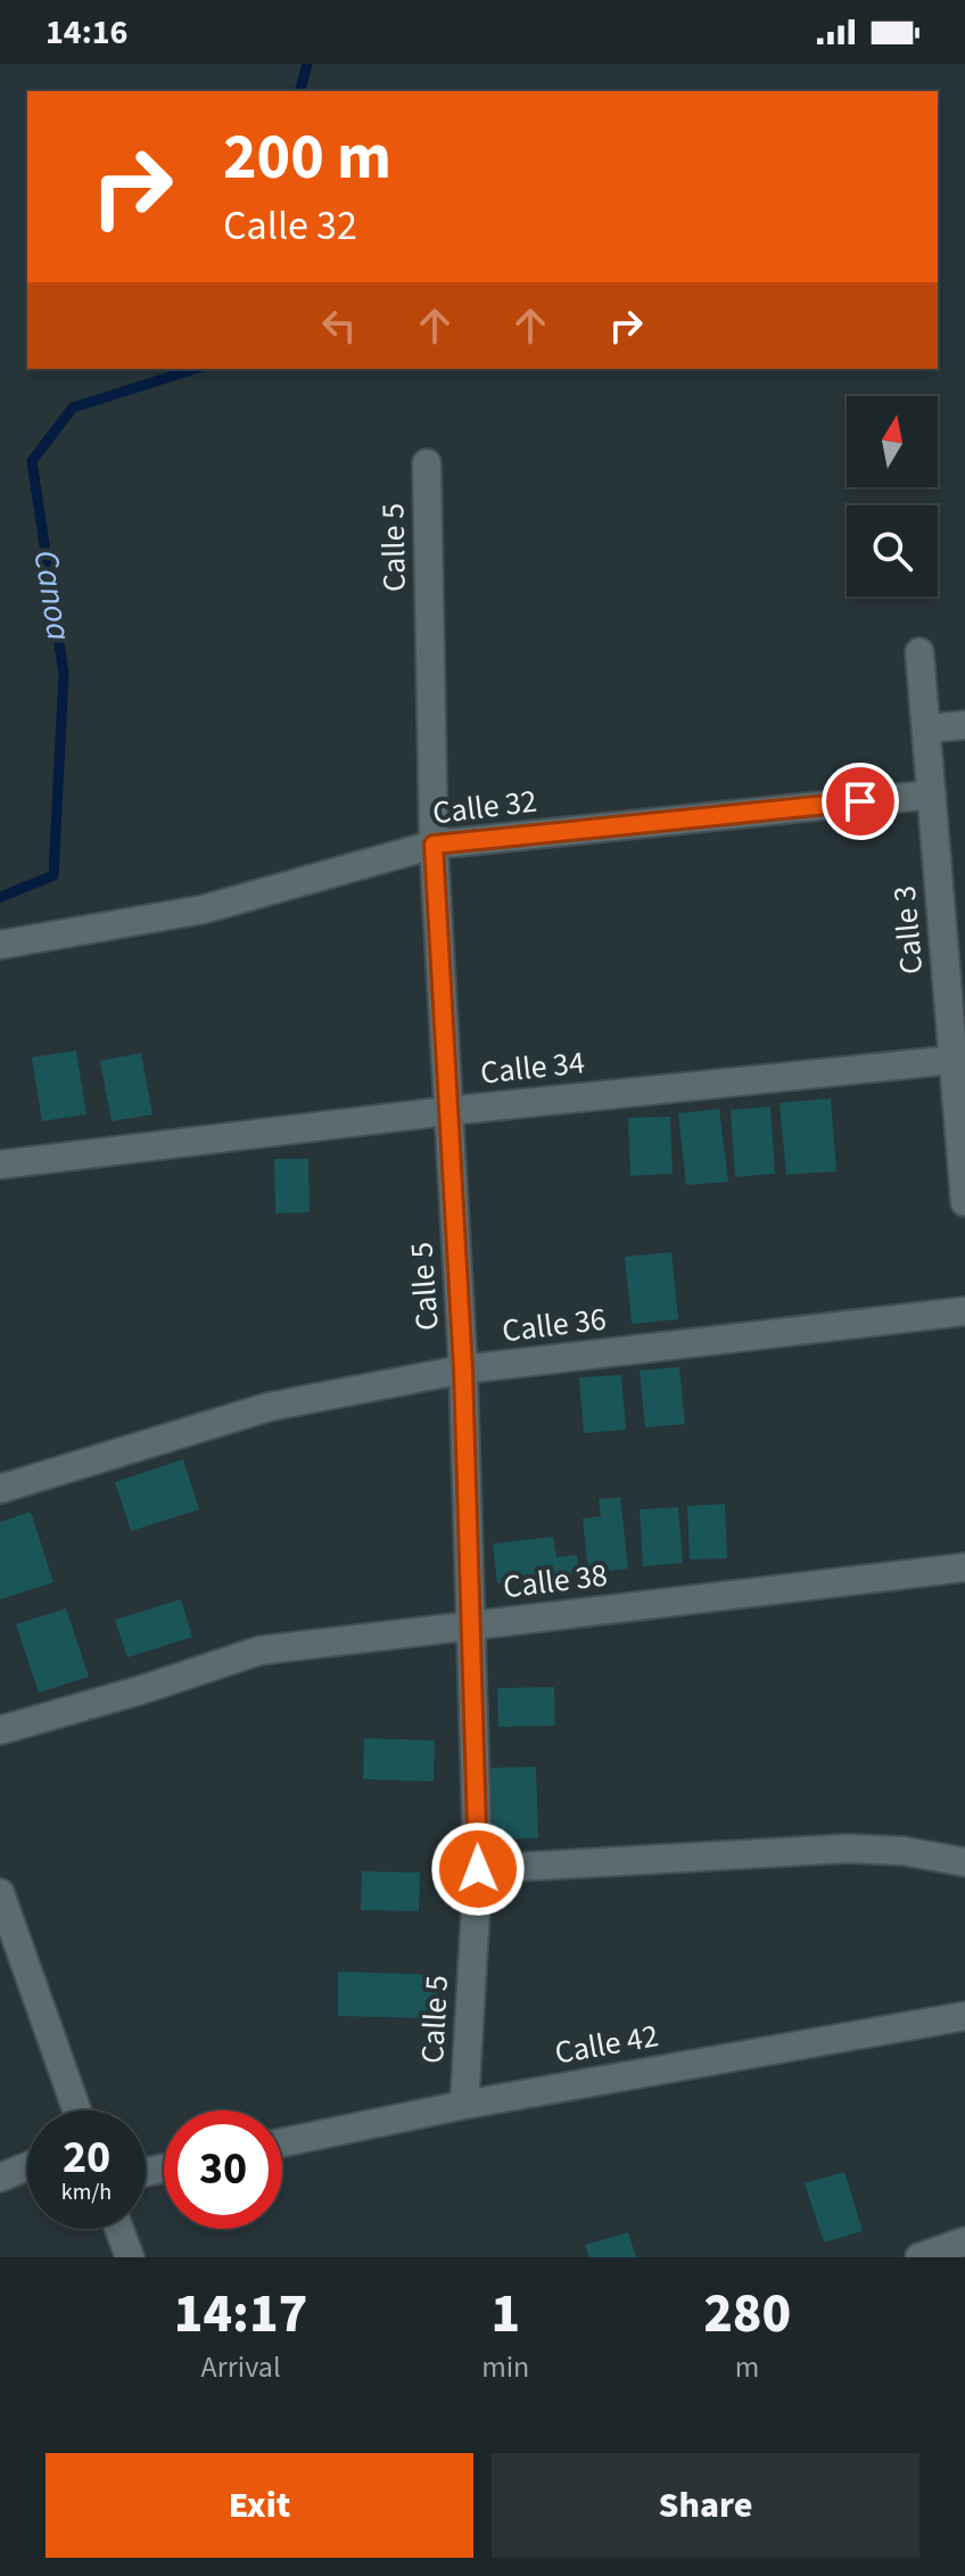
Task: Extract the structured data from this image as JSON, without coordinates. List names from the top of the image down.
{
  "streets": {
    "street": [
      "Calle 5",
      "Calle 32",
      "Calle 3",
      "Calle 34",
      "Calle 36",
      "Calle 38",
      "Calle 42"
    ]
  },
  "crossings": [
    ["Calle 5", "Calle 32"],
    ["Calle 5", "Calle 34"],
    ["Calle 5", "Calle 36"],
    ["Calle 5", "Calle 38"],
    ["Calle 5", "Calle 42"],
    ["Calle 32", "Calle 3"],
    ["Calle 3", "Calle 34"]
  ],
  "water": ["Canoa"],
  "north": "top",
  "page": {
    "status": "14:16",
    "turn": ["200 m", "Calle 32"],
    "speed": "20 km/h",
    "limit": "30",
    "eta": [
      "14:17",
      "Arrival",
      "1",
      "min",
      "280",
      "m"
    ],
    "buttons": ["Exit", "Share"]
  }
}
